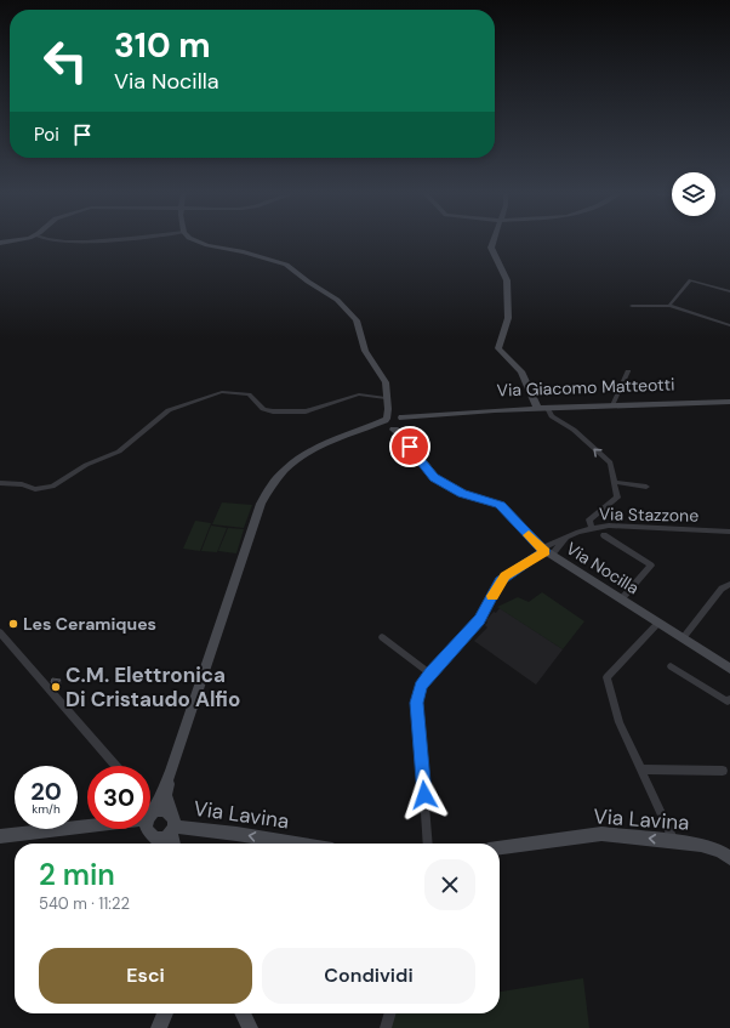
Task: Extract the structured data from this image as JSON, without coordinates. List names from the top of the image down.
{
  "streets": {
    "street": [
      "Via Giacomo Matteotti",
      "Via Stazzone",
      "Via Nocilla",
      "Via Lavina"
    ]
  },
  "crossings": [
    ["Via Giacomo Matteotti", "Via Nocilla"],
    ["Via Stazzone", "Via Nocilla"]
  ],
  "one_way": ["Via Lavina"],
  "places": ["Les Ceramiques", "C.M. Elettronica Di Cristaudo Alfio"],
  "page": {
    "turn": ["310 m", "Via Nocilla"],
    "then": "Poi",
    "speed": "20 km/h",
    "limit": "30",
    "heading": ["2 min", "540 m · 11:22"],
    "buttons": ["Esci", "Condividi"]
  }
}
